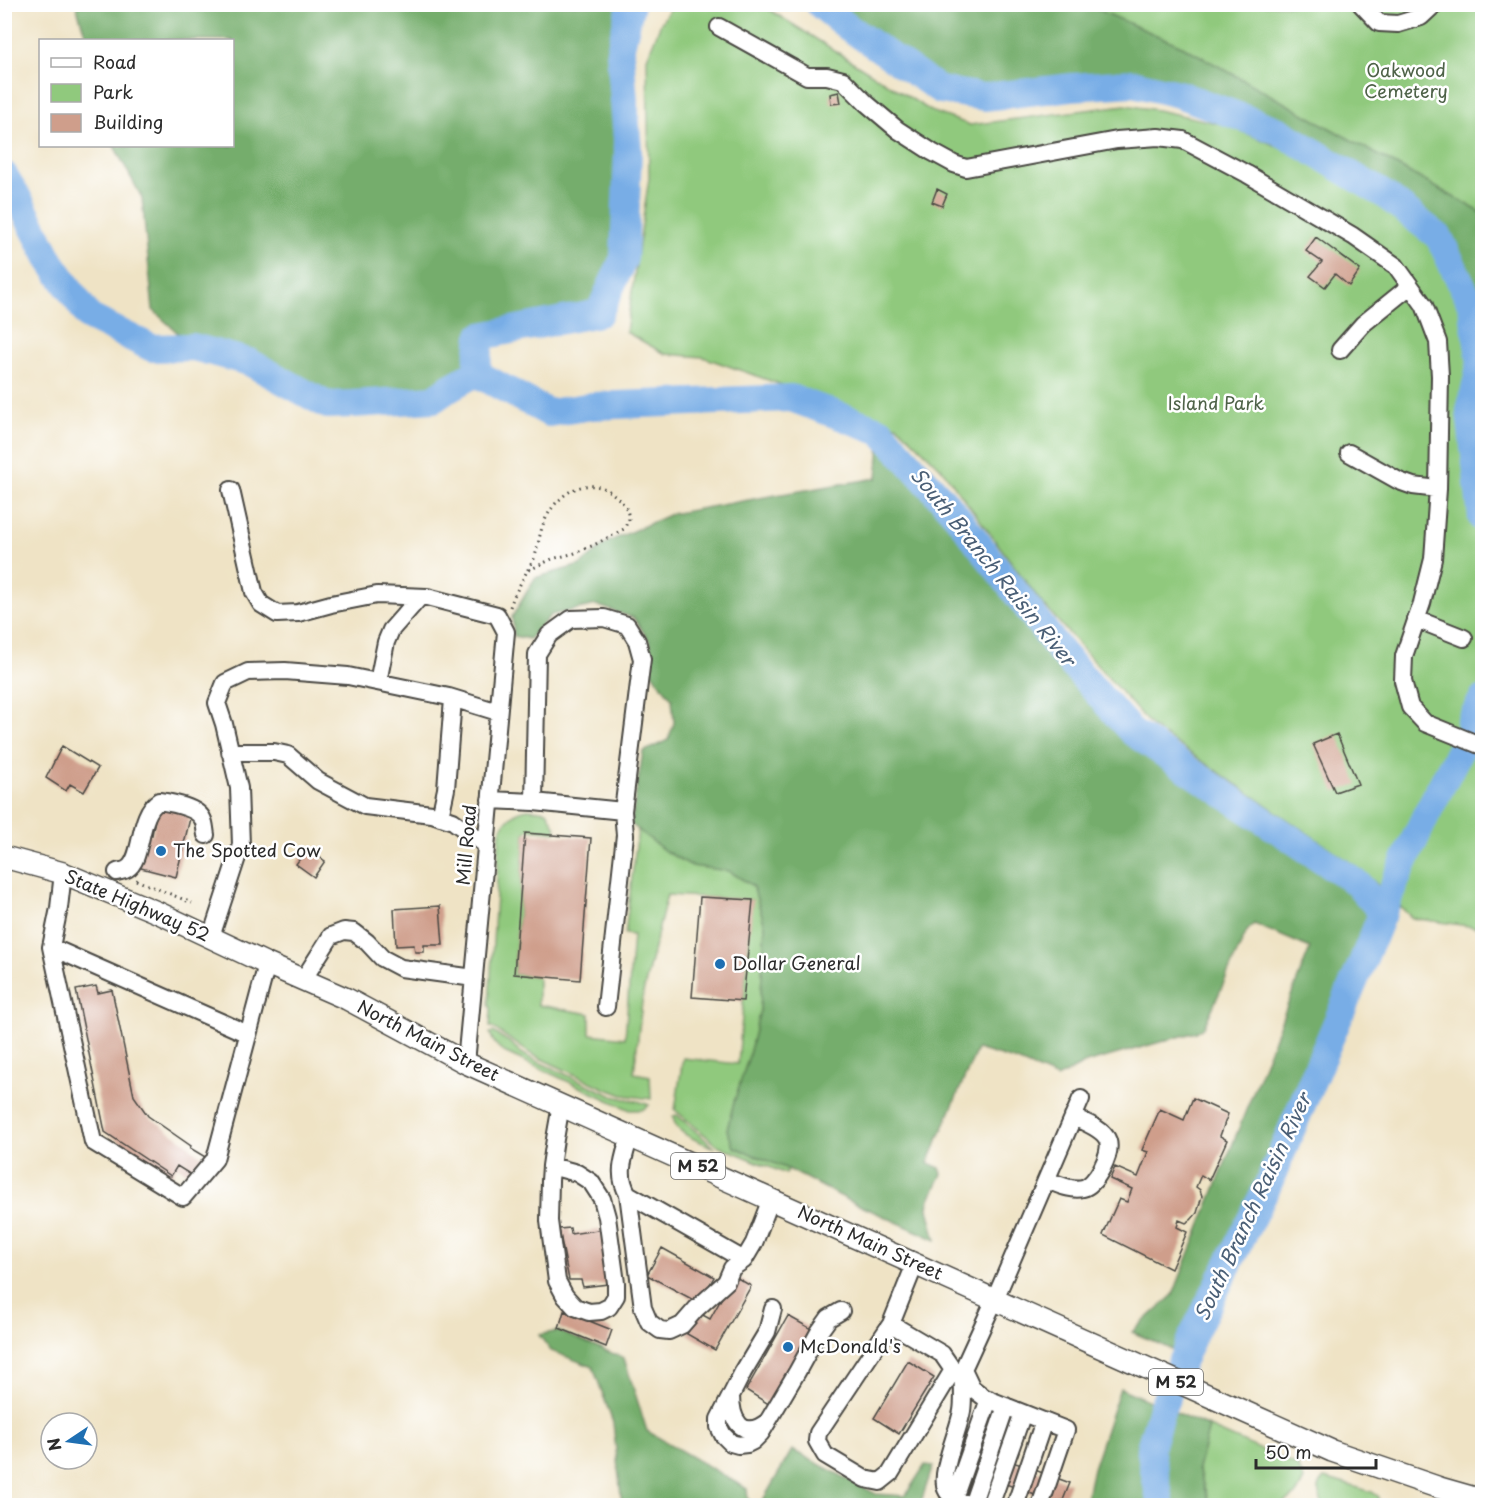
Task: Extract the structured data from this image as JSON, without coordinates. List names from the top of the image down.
{
  "streets": {
    "main road": ["State Highway 52", "North Main Street", "M 52"],
    "street": ["Mill Road"]
  },
  "crossings": [
    ["Mill Road", "North Main Street"],
    ["State Highway 52", "North Main Street"]
  ],
  "water": ["South Branch Raisin River"],
  "parks": ["Oakwood Cemetery", "Island Park"],
  "places": ["The Spotted Cow", "Dollar General", "McDonald's"],
  "legend": ["Road", "Park", "Building"],
  "scale_bar": "50 m",
  "north": "left"
}
